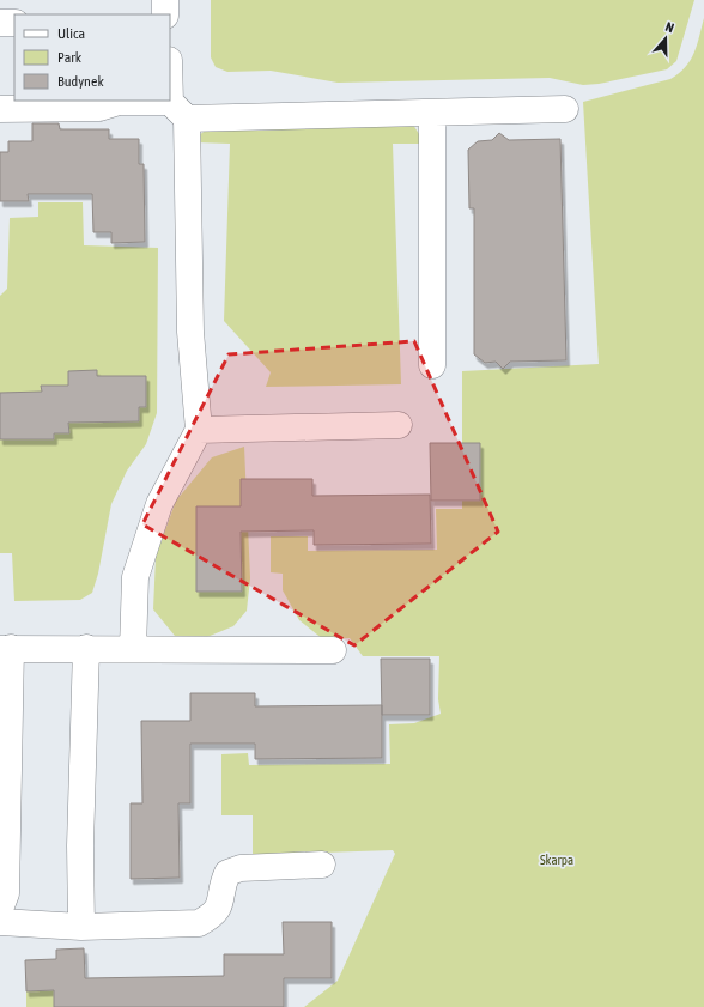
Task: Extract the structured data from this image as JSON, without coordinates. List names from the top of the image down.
{
  "parks": ["Skarpa"],
  "legend": ["Ulica", "Park", "Budynek"],
  "north": "top"
}
